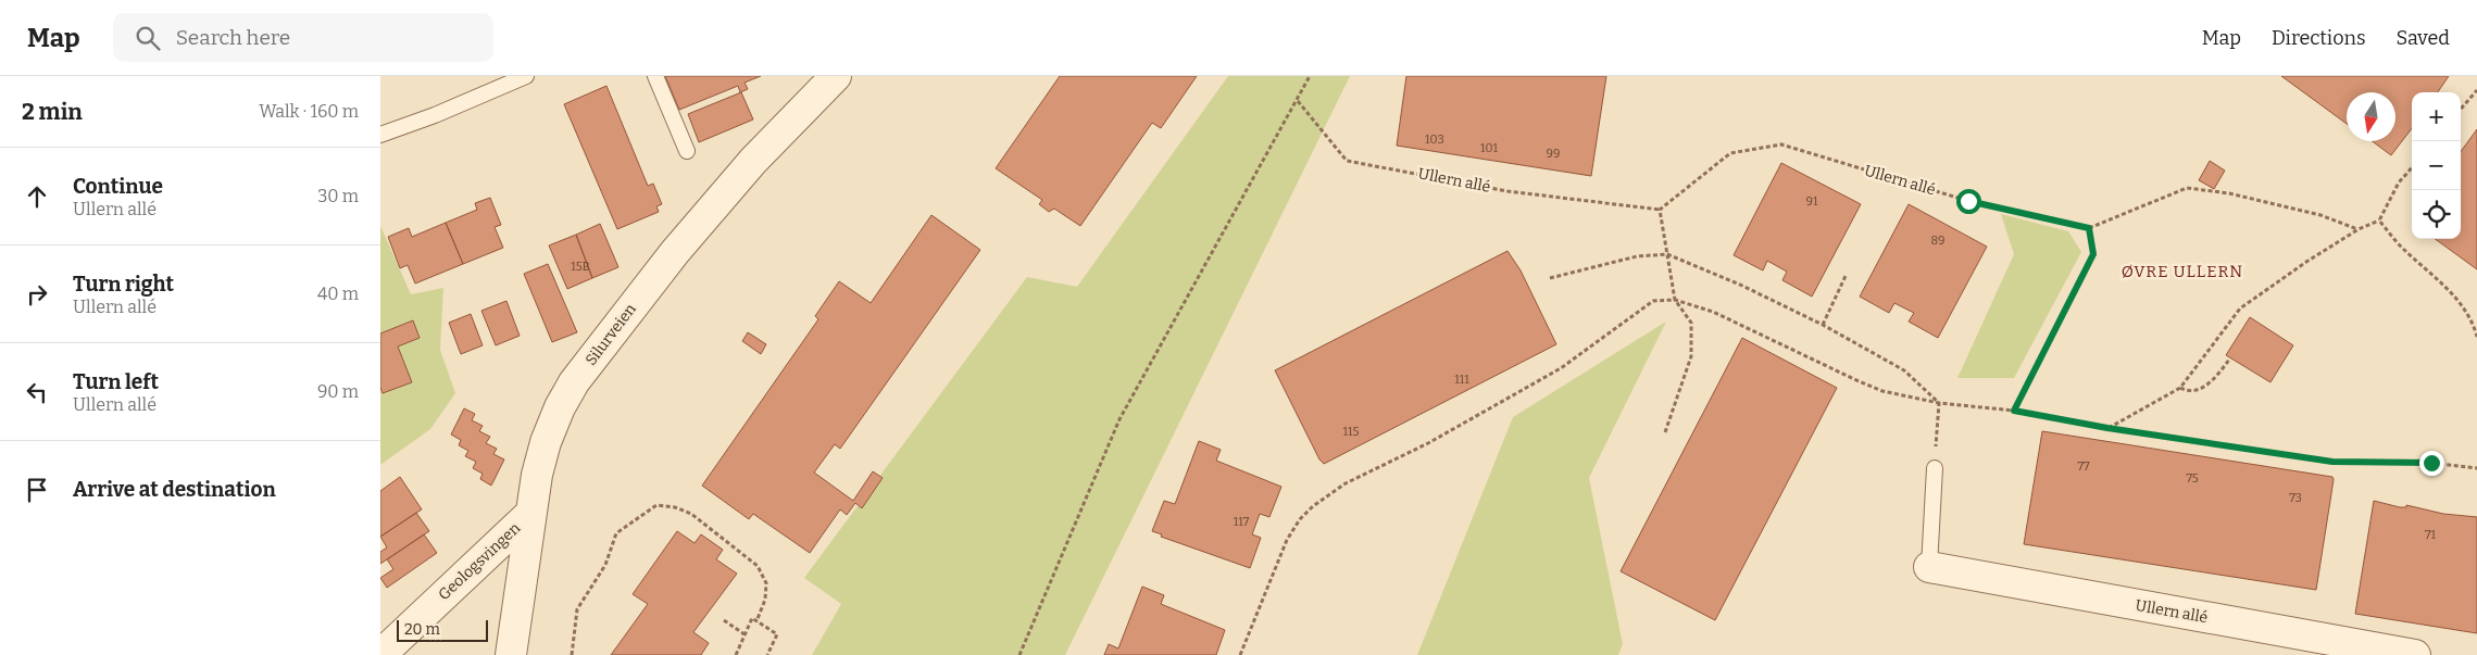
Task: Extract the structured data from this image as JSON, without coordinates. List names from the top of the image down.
{
  "streets": {
    "street": ["Ullern allé", "Silurveien", "Geologsvingen"]
  },
  "crossings": [
    ["Silurveien", "Geologsvingen"]
  ],
  "districts": ["ØVRE ULLERN"],
  "house_numbers": [
    "103",
    "101",
    "99",
    "91",
    "89",
    "15B",
    "111",
    "115",
    "77",
    "75",
    "73",
    "117",
    "71"
  ],
  "scale_bar": "20 m",
  "north": "bottom",
  "page": {
    "header": "Map",
    "search": "Search here",
    "nav": ["Map", "Directions", "Saved"],
    "heading": ["2 min", "Walk · 160 m"],
    "map_buttons": ["+", "−"],
    "list": [
      ["Continue", "Ullern allé", "30 m"],
      ["Turn right", "Ullern allé", "40 m"],
      ["Turn left", "Ullern allé", "90 m"],
      "Arrive at destination"
    ],
    "scale": "20 m"
  }
}
